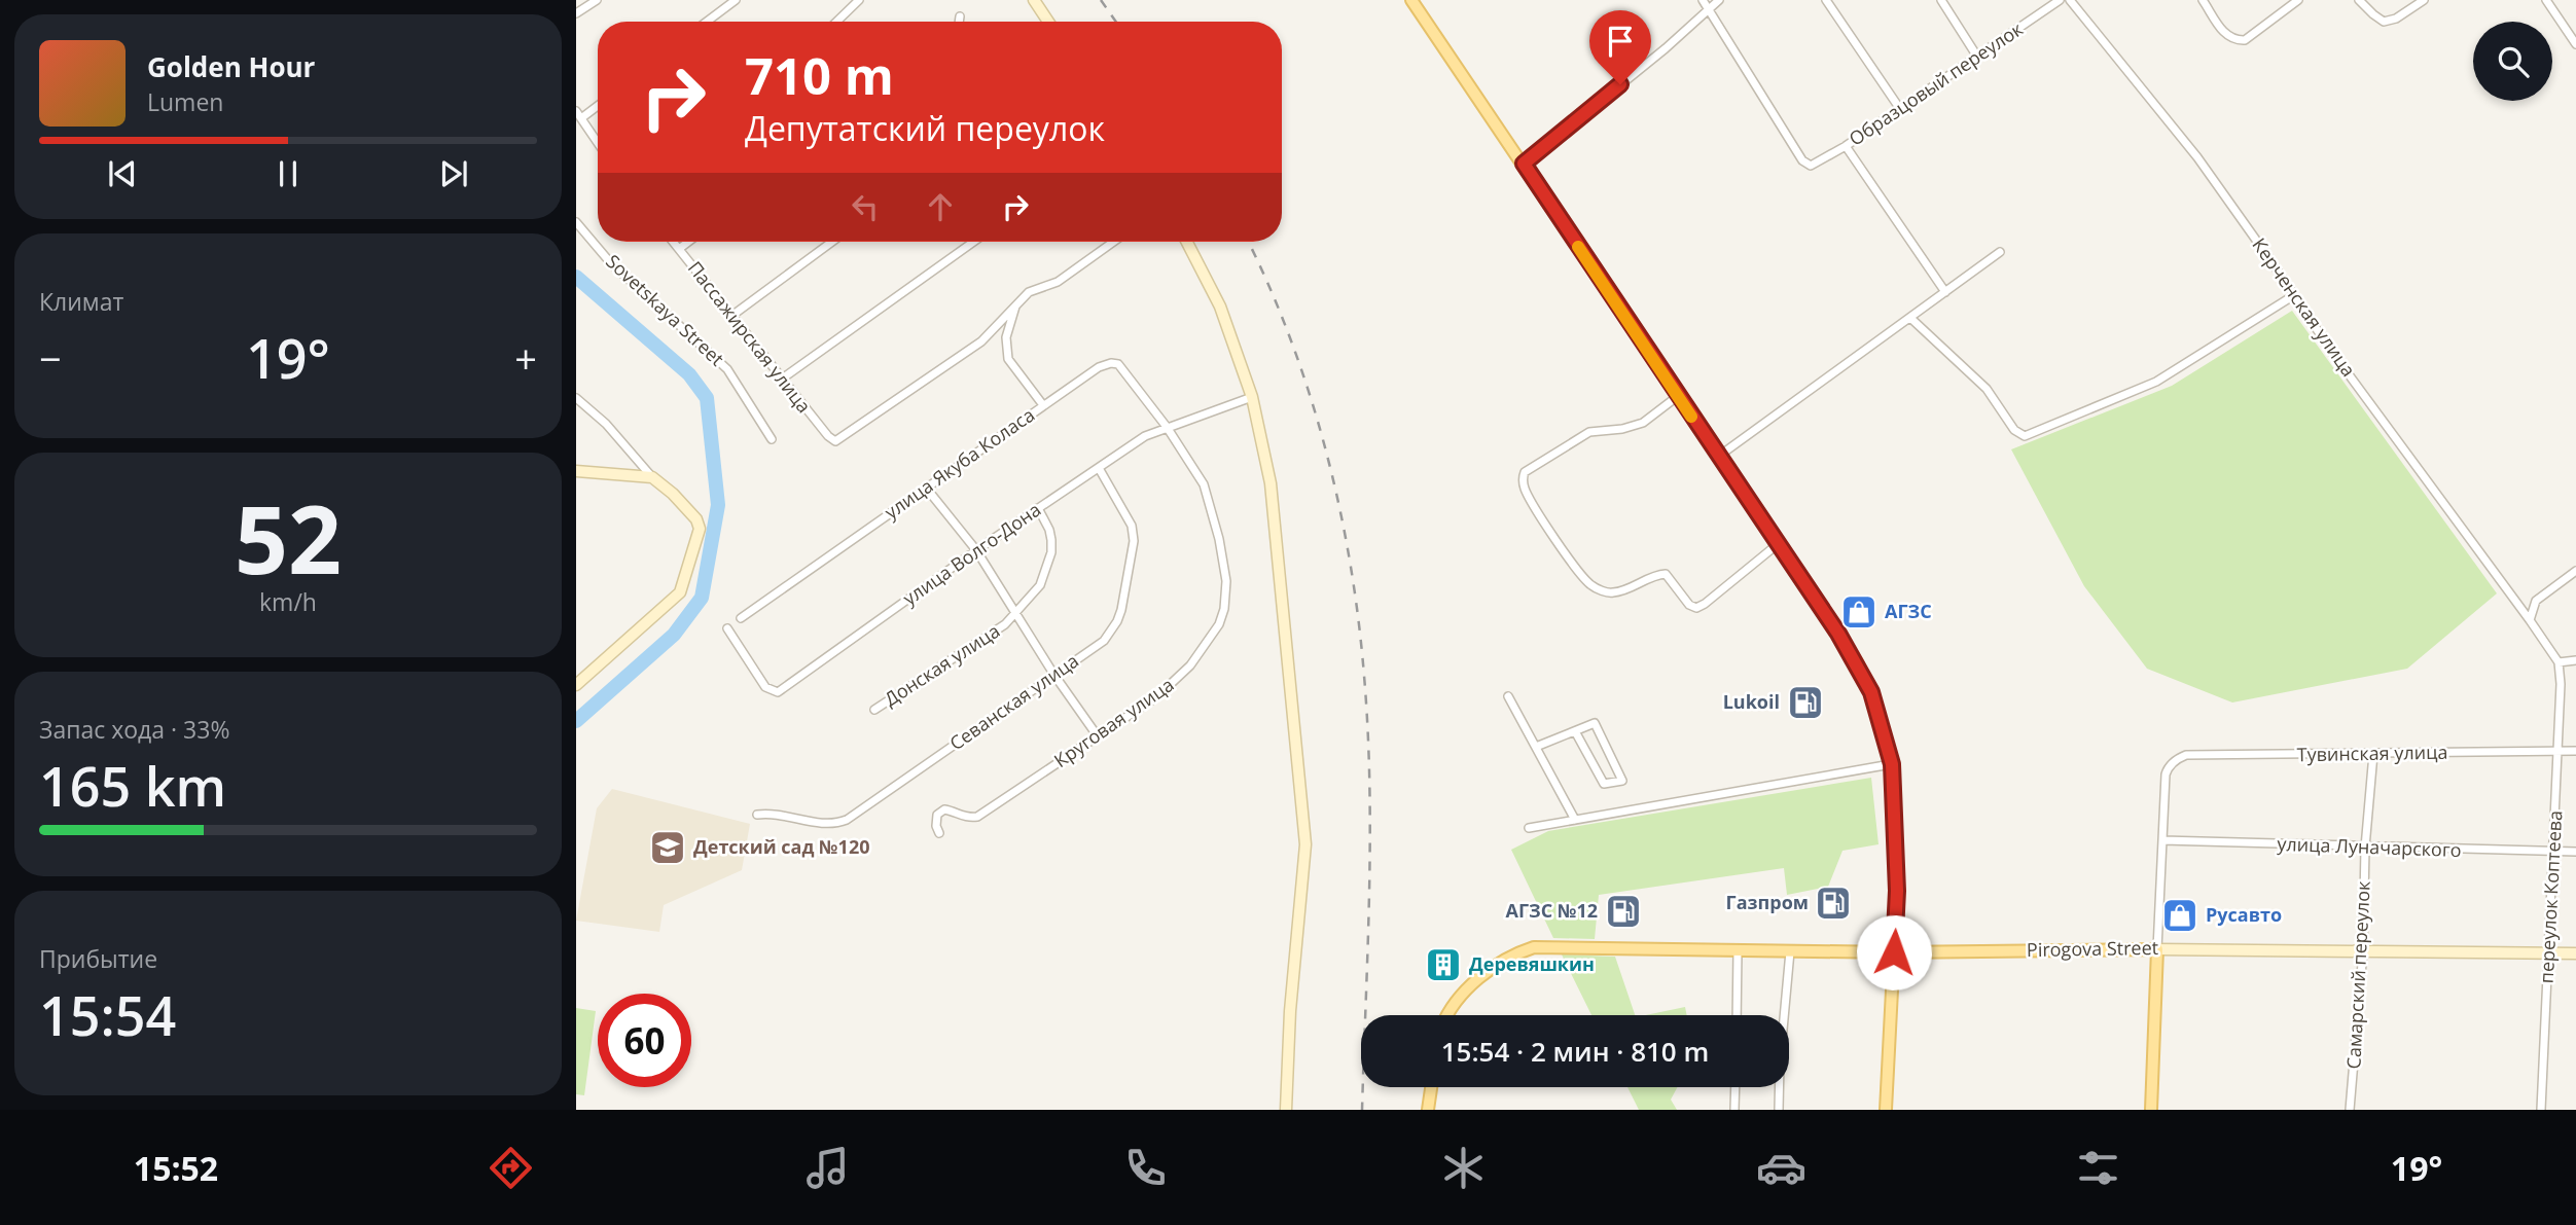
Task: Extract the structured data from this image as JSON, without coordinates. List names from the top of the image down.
{
  "streets": {
    "main road": ["Pirogova Street"],
    "street": [
      "Образцовый переулок",
      "Керченская улица",
      "Sovetskaya Street",
      "Пассажирская улица",
      "улица Якуба Коласа",
      "улица Волго-Дона",
      "Донская улица",
      "Севанская улица",
      "Круговая улица",
      "Тувинская улица",
      "улица Луначарского",
      "переулок Коптеева",
      "Самарский переулок"
    ]
  },
  "crossings": [
    ["Керченская улица", "переулок Коптеева"],
    ["улица Якуба Коласа", "улица Волго-Дона"],
    ["улица Якуба Коласа", "Круговая улица"],
    ["улица Волго-Дона", "Донская улица"],
    ["улица Волго-Дона", "Севанская улица"],
    ["улица Волго-Дона", "Круговая улица"],
    ["Тувинская улица", "улица Луначарского"],
    ["Тувинская улица", "переулок Коптеева"],
    ["Тувинская улица", "Самарский переулок"],
    ["улица Луначарского", "переулок Коптеева"],
    ["улица Луначарского", "Самарский переулок"],
    ["переулок Коптеева", "Pirogova Street"],
    ["Pirogova Street", "Самарский переулок"]
  ],
  "places": {
    "shop": ["АГЗС", "Русавто"],
    "fuel station": ["Lukoil", "Газпром", "АГЗС №12"],
    "school or university": ["Детский сад №120"],
    "building": ["Деревяшкин"]
  },
  "page": {
    "turn": ["710 m", "Депутатский переулок"],
    "song": ["Golden Hour", "Lumen"],
    "tile": [
      "Климат",
      ["52", "km/h"],
      ["Запас хода · 33%", "165 km"],
      ["Прибытие", "15:54"]
    ],
    "heat": ["−", "19°", "+"],
    "limit": "60",
    "trip": "15:54 · 2 мин · 810 m",
    "tabs": ["15:52", "19°"]
  }
}
